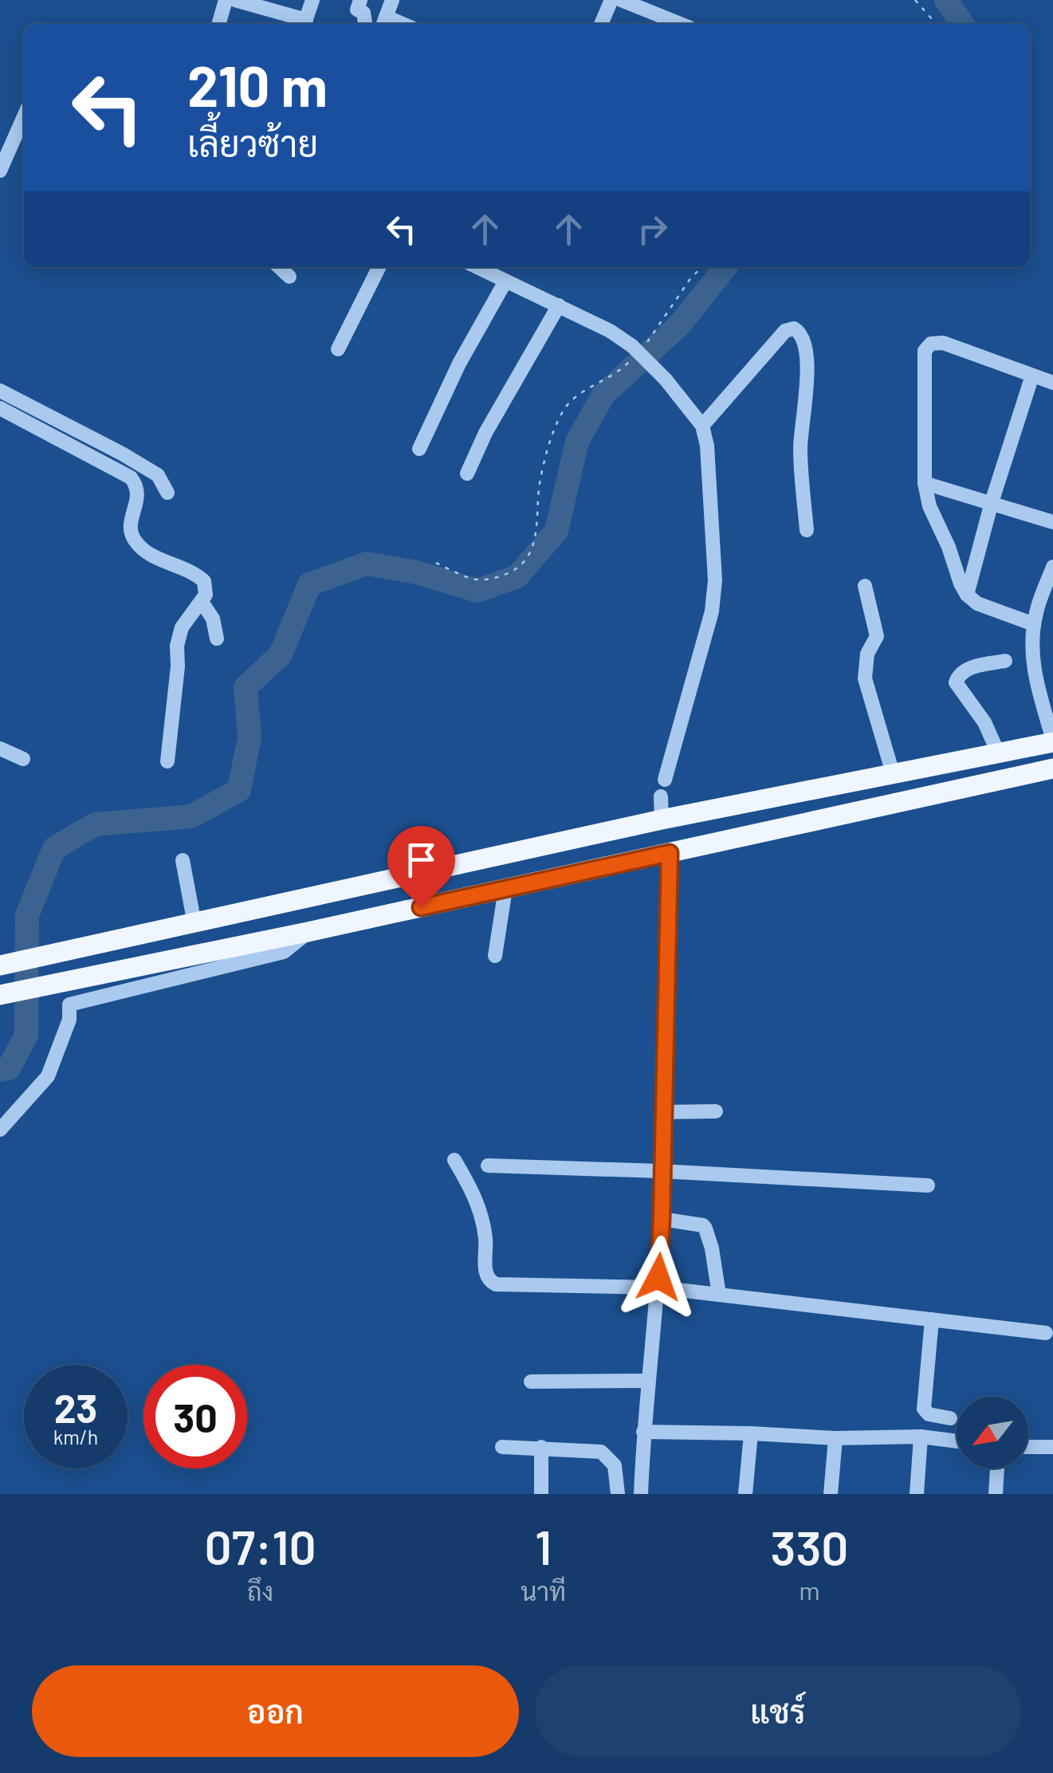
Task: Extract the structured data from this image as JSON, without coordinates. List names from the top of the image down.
{
  "north": "bottom left",
  "page": {
    "turn": ["210 m", "เลี้ยวซ้าย"],
    "speed": "23 km/h",
    "limit": "30",
    "eta": [
      "07:10",
      "ถึง",
      "1",
      "นาที",
      "330",
      "m"
    ],
    "buttons": ["ออก", "แชร์"]
  }
}
